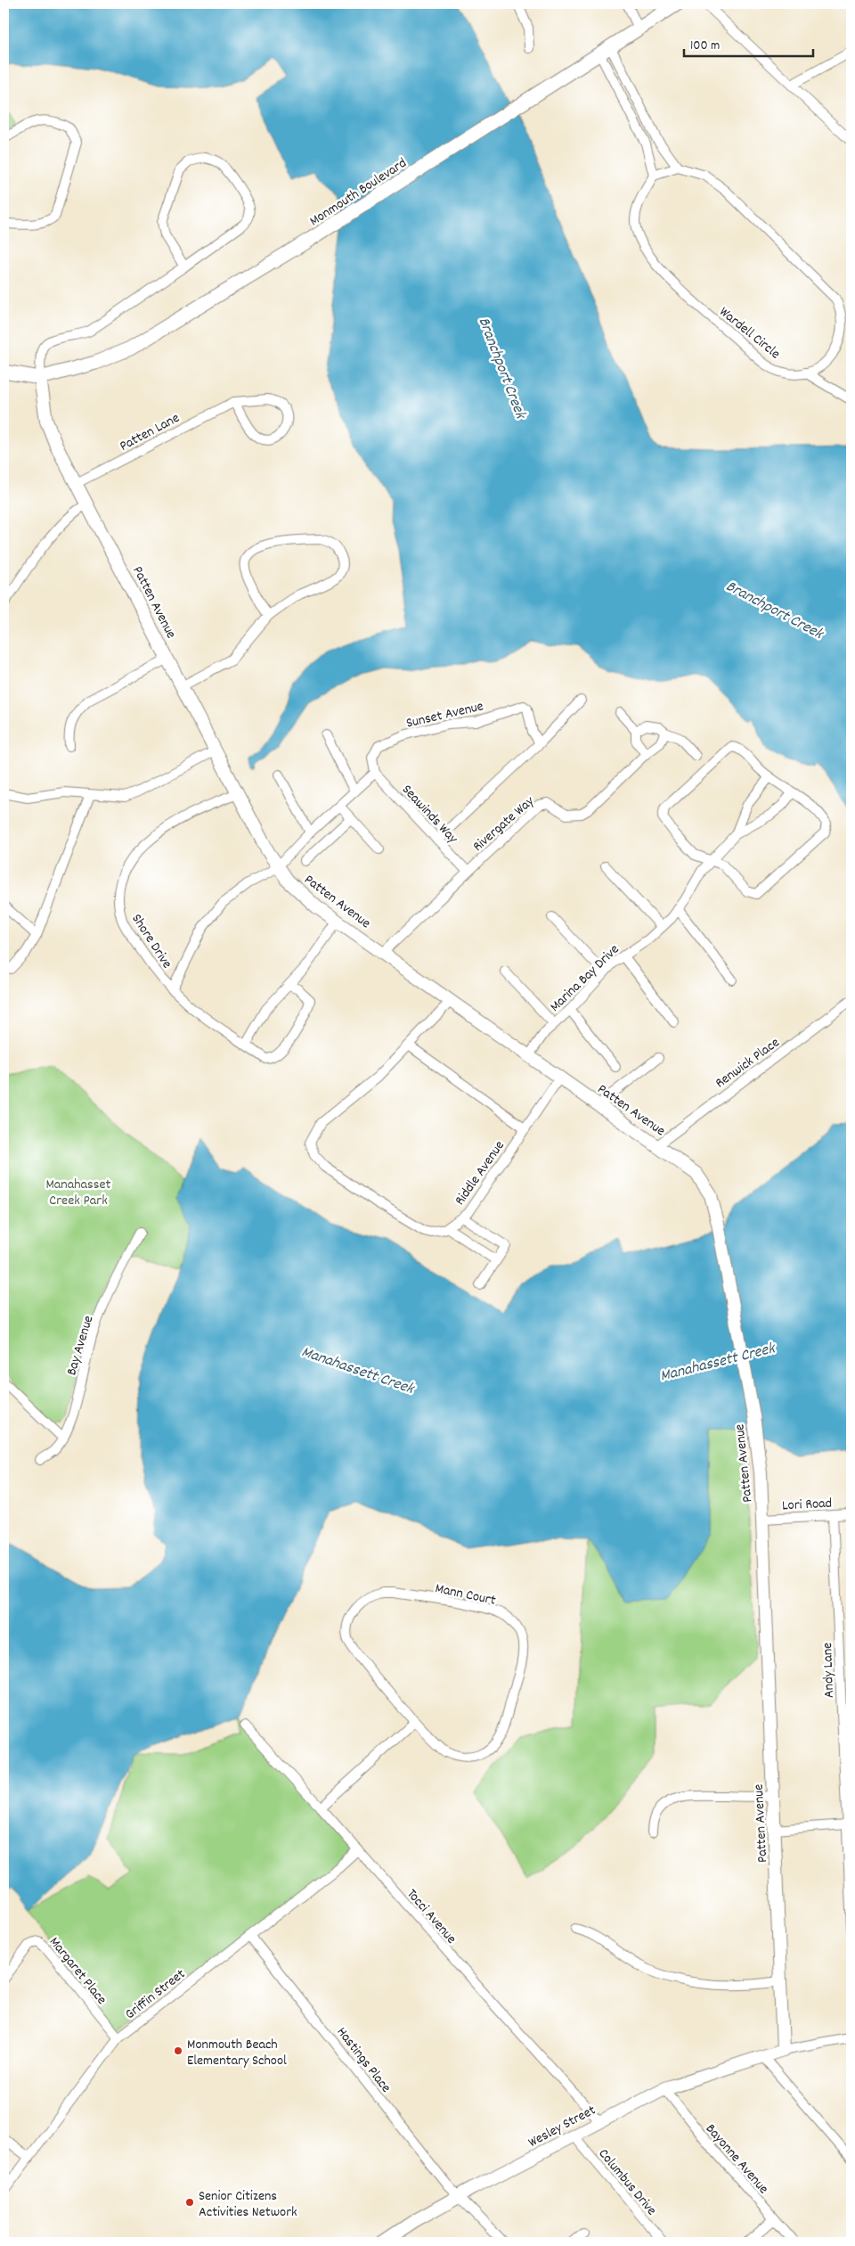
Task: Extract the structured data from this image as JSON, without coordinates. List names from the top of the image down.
{
  "streets": {
    "main road": ["Monmouth Boulevard"],
    "street": [
      "Wardell Circle",
      "Patten Lane",
      "Patten Avenue",
      "Sunset Avenue",
      "Seawinds Way",
      "Rivergate Way",
      "Shore Drive",
      "Marina Bay Drive",
      "Renwick Place",
      "Riddle Avenue",
      "Bay Avenue",
      "Lori Road",
      "Mann Court",
      "Andy Lane",
      "Tocci Avenue",
      "Margaret Place",
      "Griffin Street",
      "Hastings Place",
      "Wesley Street",
      "Bayonne Avenue",
      "Columbus Drive"
    ]
  },
  "crossings": [
    ["Monmouth Boulevard", "Patten Avenue"],
    ["Patten Lane", "Patten Avenue"],
    ["Patten Avenue", "Rivergate Way"],
    ["Patten Avenue", "Shore Drive"],
    ["Patten Avenue", "Marina Bay Drive"],
    ["Patten Avenue", "Renwick Place"],
    ["Patten Avenue", "Riddle Avenue"],
    ["Patten Avenue", "Lori Road"],
    ["Patten Avenue", "Wesley Street"],
    ["Sunset Avenue", "Seawinds Way"],
    ["Seawinds Way", "Rivergate Way"],
    ["Lori Road", "Andy Lane"],
    ["Tocci Avenue", "Griffin Street"],
    ["Tocci Avenue", "Wesley Street"],
    ["Margaret Place", "Griffin Street"],
    ["Griffin Street", "Hastings Place"],
    ["Hastings Place", "Wesley Street"],
    ["Wesley Street", "Bayonne Avenue"],
    ["Wesley Street", "Columbus Drive"]
  ],
  "water": ["Branchport Creek", "Manahassett Creek"],
  "parks": ["Manahasset Creek Park"],
  "places": ["Monmouth Beach Elementary School", "Senior Citizens Activities Network"],
  "scale_bar": "100 m"
}
